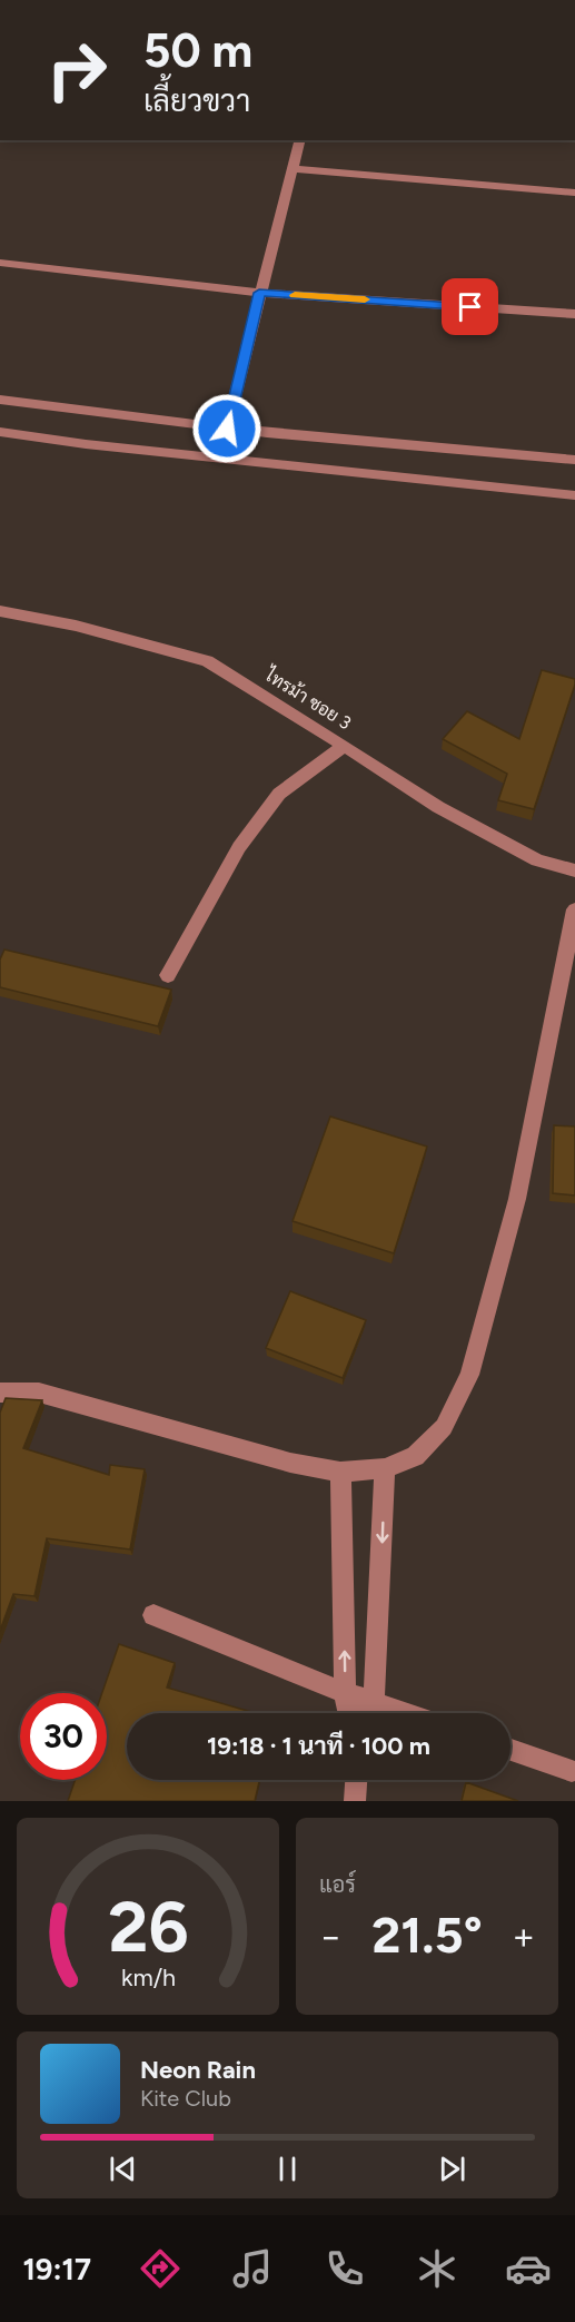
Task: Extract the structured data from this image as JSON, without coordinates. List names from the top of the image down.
{
  "streets": {
    "street": ["ไทรม้า ซอย 3"]
  },
  "page": {
    "turn": ["50 m", "เลี้ยวขวา"],
    "limit": "30",
    "trip": "19:18 · 1 นาที · 100 m",
    "tile": "แอร์",
    "heat": ["−", "21.5°", "+"],
    "song": ["Neon Rain", "Kite Club"],
    "tabs": "19:17",
    "gauge": ["26", "km/h"]
  }
}
